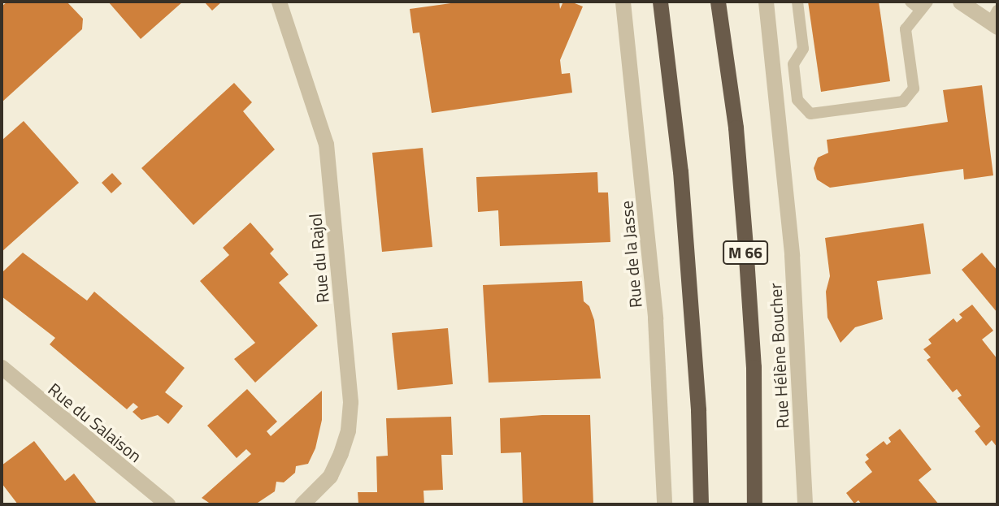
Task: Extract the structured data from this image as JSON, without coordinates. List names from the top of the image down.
{
  "streets": {
    "highway": ["M 66"],
    "street": [
      "Rue de la Jasse",
      "Rue du Rajol",
      "Rue Hélène Boucher",
      "Rue du Salaison"
    ]
  }
}
